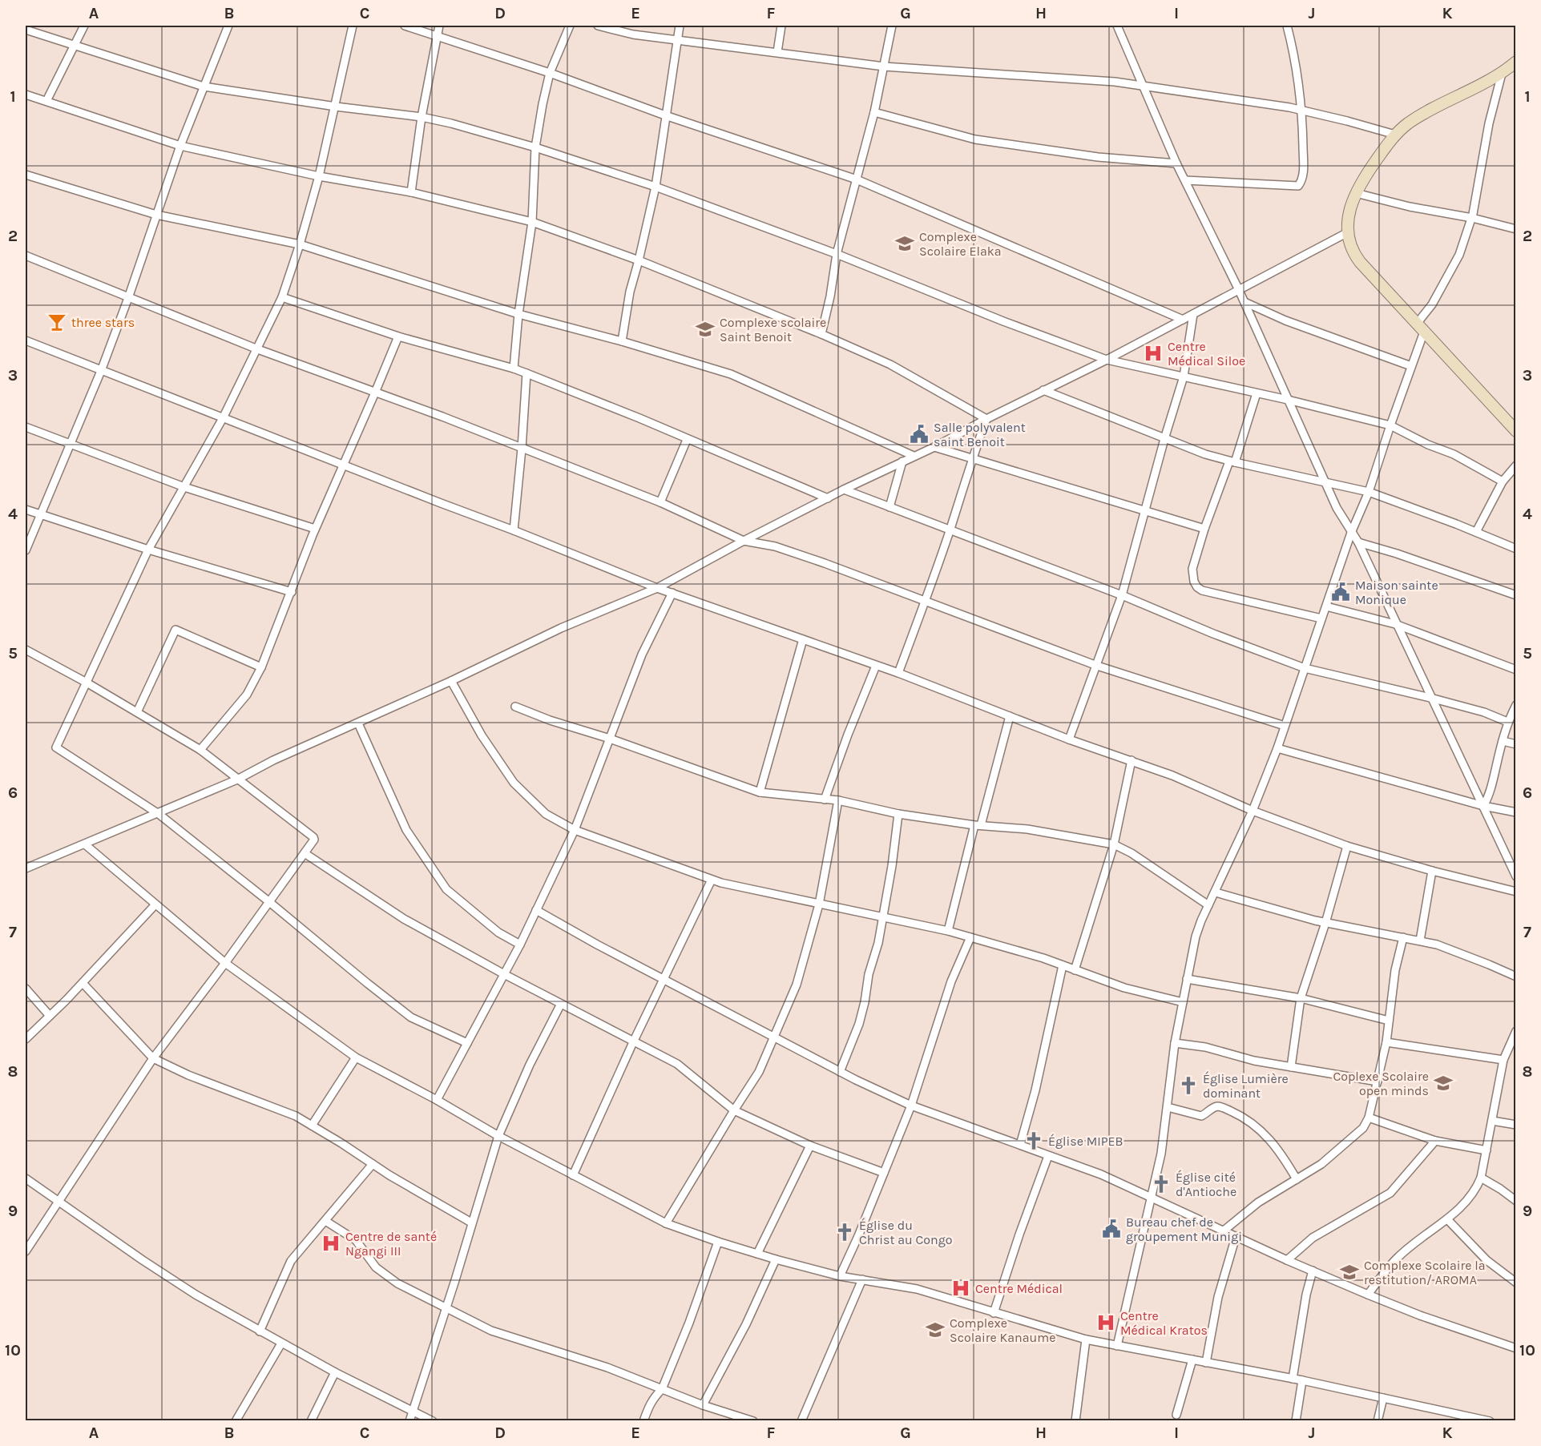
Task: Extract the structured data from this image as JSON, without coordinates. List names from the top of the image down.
{
  "places": {
    "school or university": [
      "Complexe Scolaire Elaka",
      "Complexe scolaire Saint Benoit",
      "Coplexe Scolaire open minds",
      "Complexe Scolaire la restitution/ AROMA",
      "Complexe Scolaire Kanaume"
    ],
    "bar": ["three stars"],
    "hospital": [
      "Centre Médical Siloe",
      "Centre de santé Ngangi III",
      "Centre Médical",
      "Centre Médical Kratos"
    ],
    "public building": ["Salle polyvalent saint Benoit", "Maison sainte Monique", "Bureau chef de groupement Munigi"],
    "church": [
      "Église Lumière dominant",
      "Église MIPEB",
      "Église cité d'Antioche",
      "Église du Christ au Congo"
    ]
  },
  "grid": {
    "columns": [
      "A",
      "B",
      "C",
      "D",
      "E",
      "F",
      "G",
      "H",
      "I",
      "J",
      "K"
    ],
    "rows": [
      "1",
      "2",
      "3",
      "4",
      "5",
      "6",
      "7",
      "8",
      "9",
      "10"
    ]
  }
}
